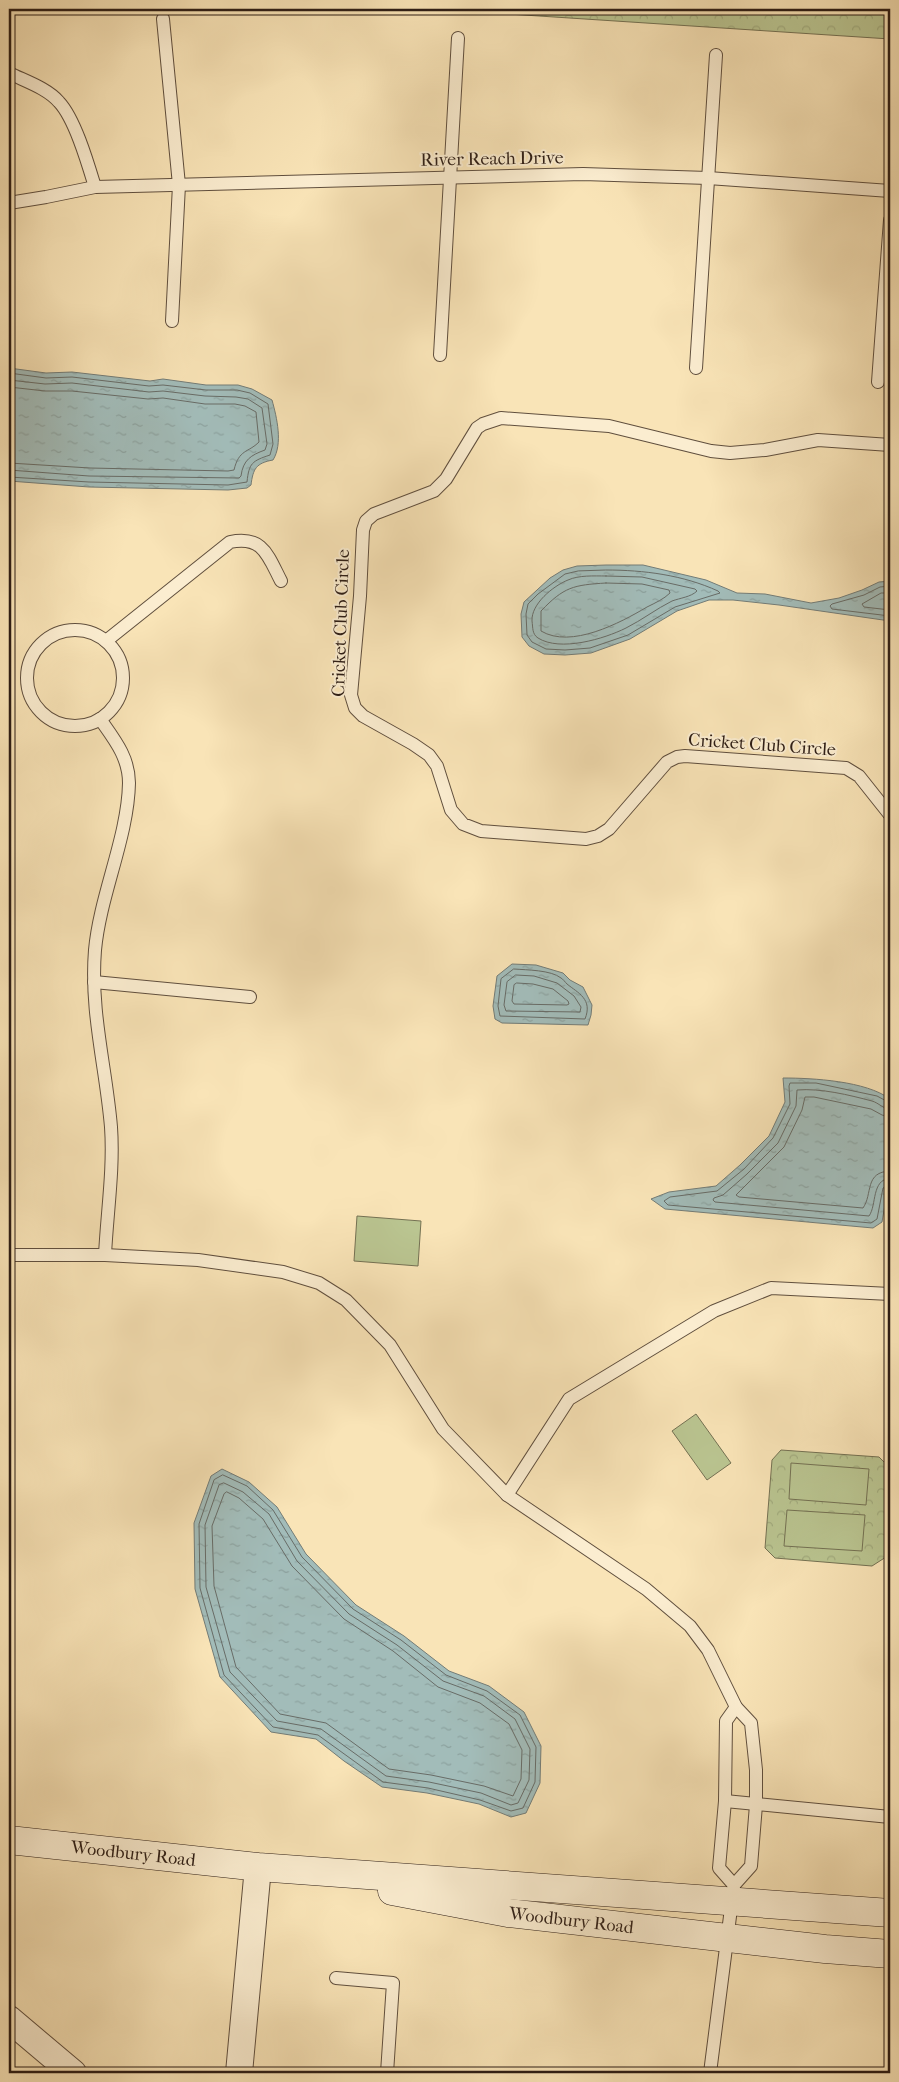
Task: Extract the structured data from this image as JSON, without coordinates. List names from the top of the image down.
{
  "streets": {
    "street": ["Woodbury Road"],
    "lane": ["River Reach Drive", "Cricket Club Circle"]
  }
}
